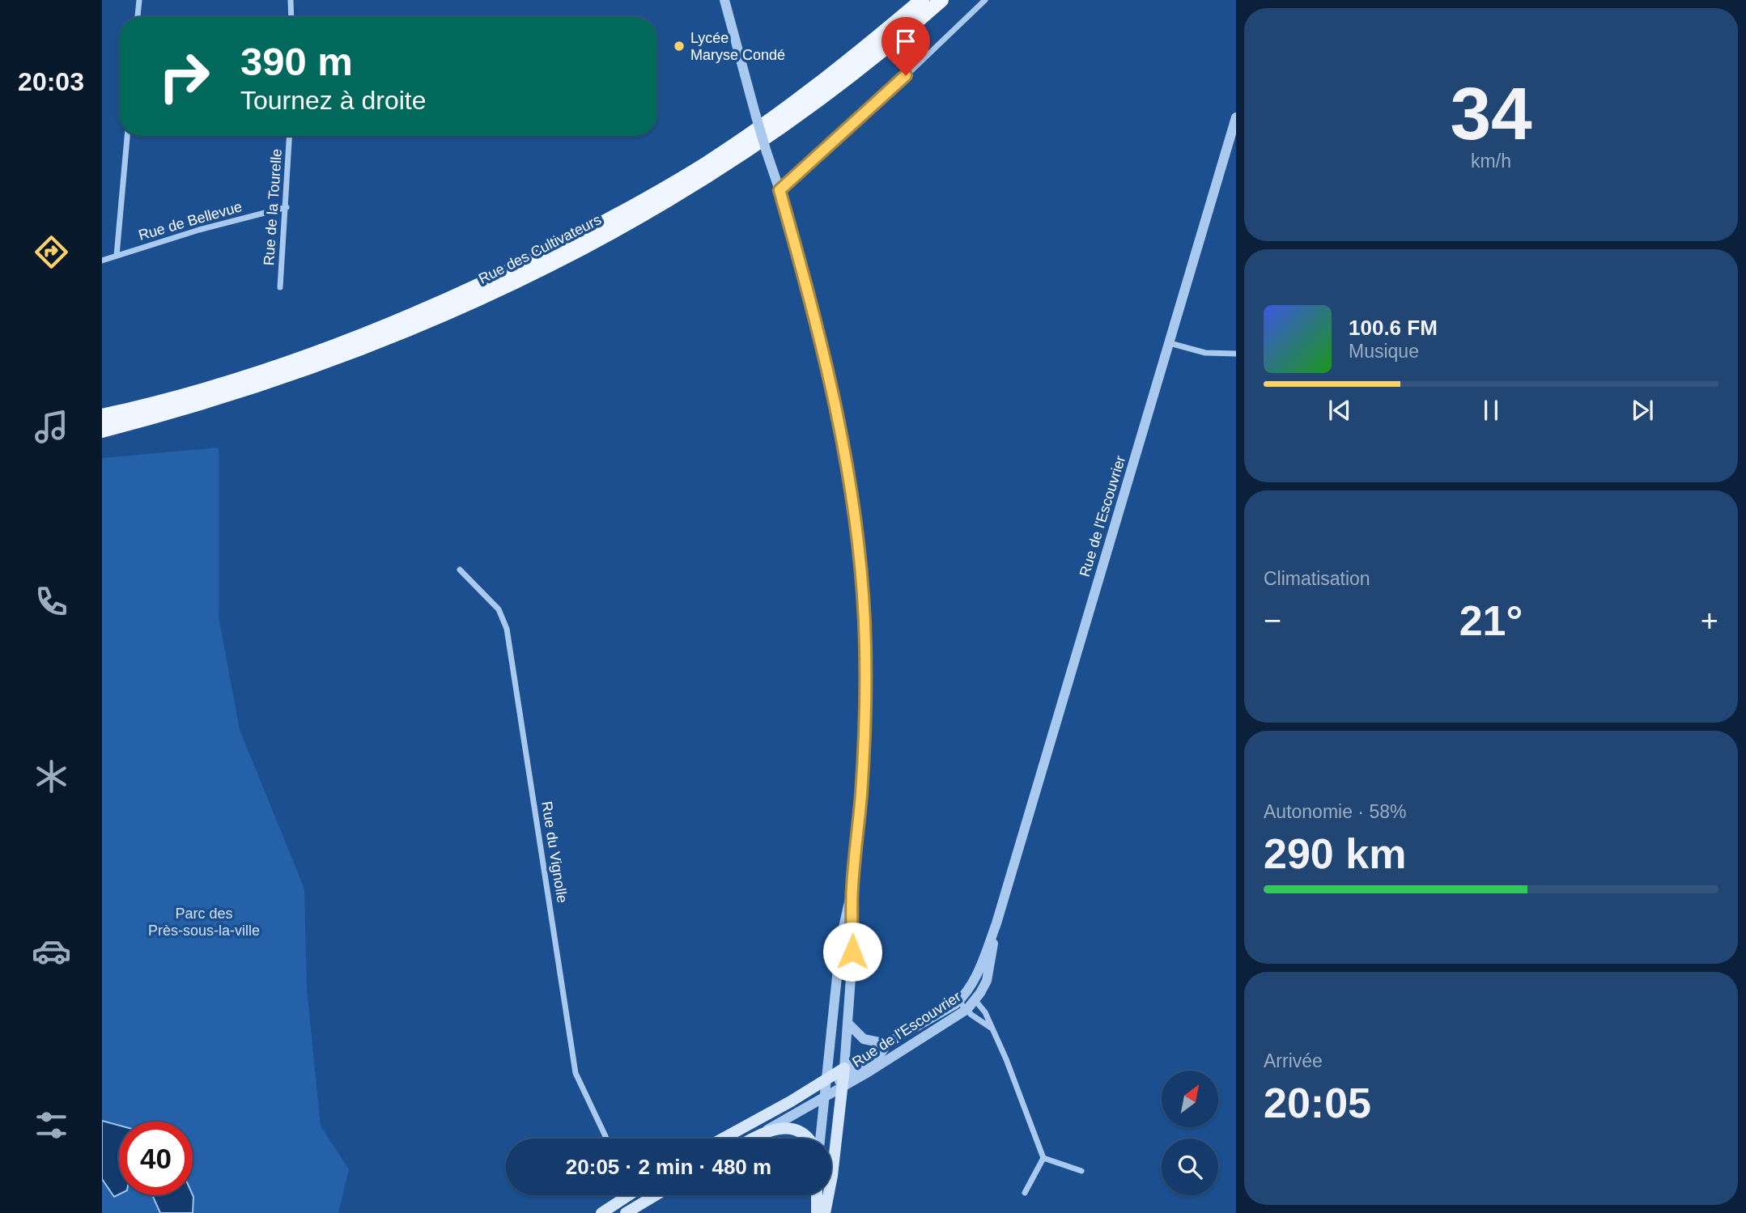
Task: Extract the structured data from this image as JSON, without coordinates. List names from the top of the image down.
{
  "streets": {
    "main road": ["Rue des Cultivateurs"],
    "street": [
      "Rue de la Tourelle",
      "Rue de Bellevue",
      "Rue de l'Escouvrier",
      "Rue du Vignolle"
    ]
  },
  "crossings": [
    ["Rue de la Tourelle", "Rue de Bellevue"]
  ],
  "parks": ["Parc des Près-sous-la-ville"],
  "places": ["Lycée Maryse Condé"],
  "north": "top right",
  "page": {
    "tabs": "20:03",
    "tile": [
      ["34", "km/h"],
      "Climatisation",
      ["Autonomie · 58%", "290 km"],
      ["Arrivée", "20:05"]
    ],
    "turn": ["390 m", "Tournez à droite"],
    "song": ["100.6 FM", "Musique"],
    "heat": ["−", "21°", "+"],
    "limit": "40",
    "trip": "20:05 · 2 min · 480 m"
  }
}
